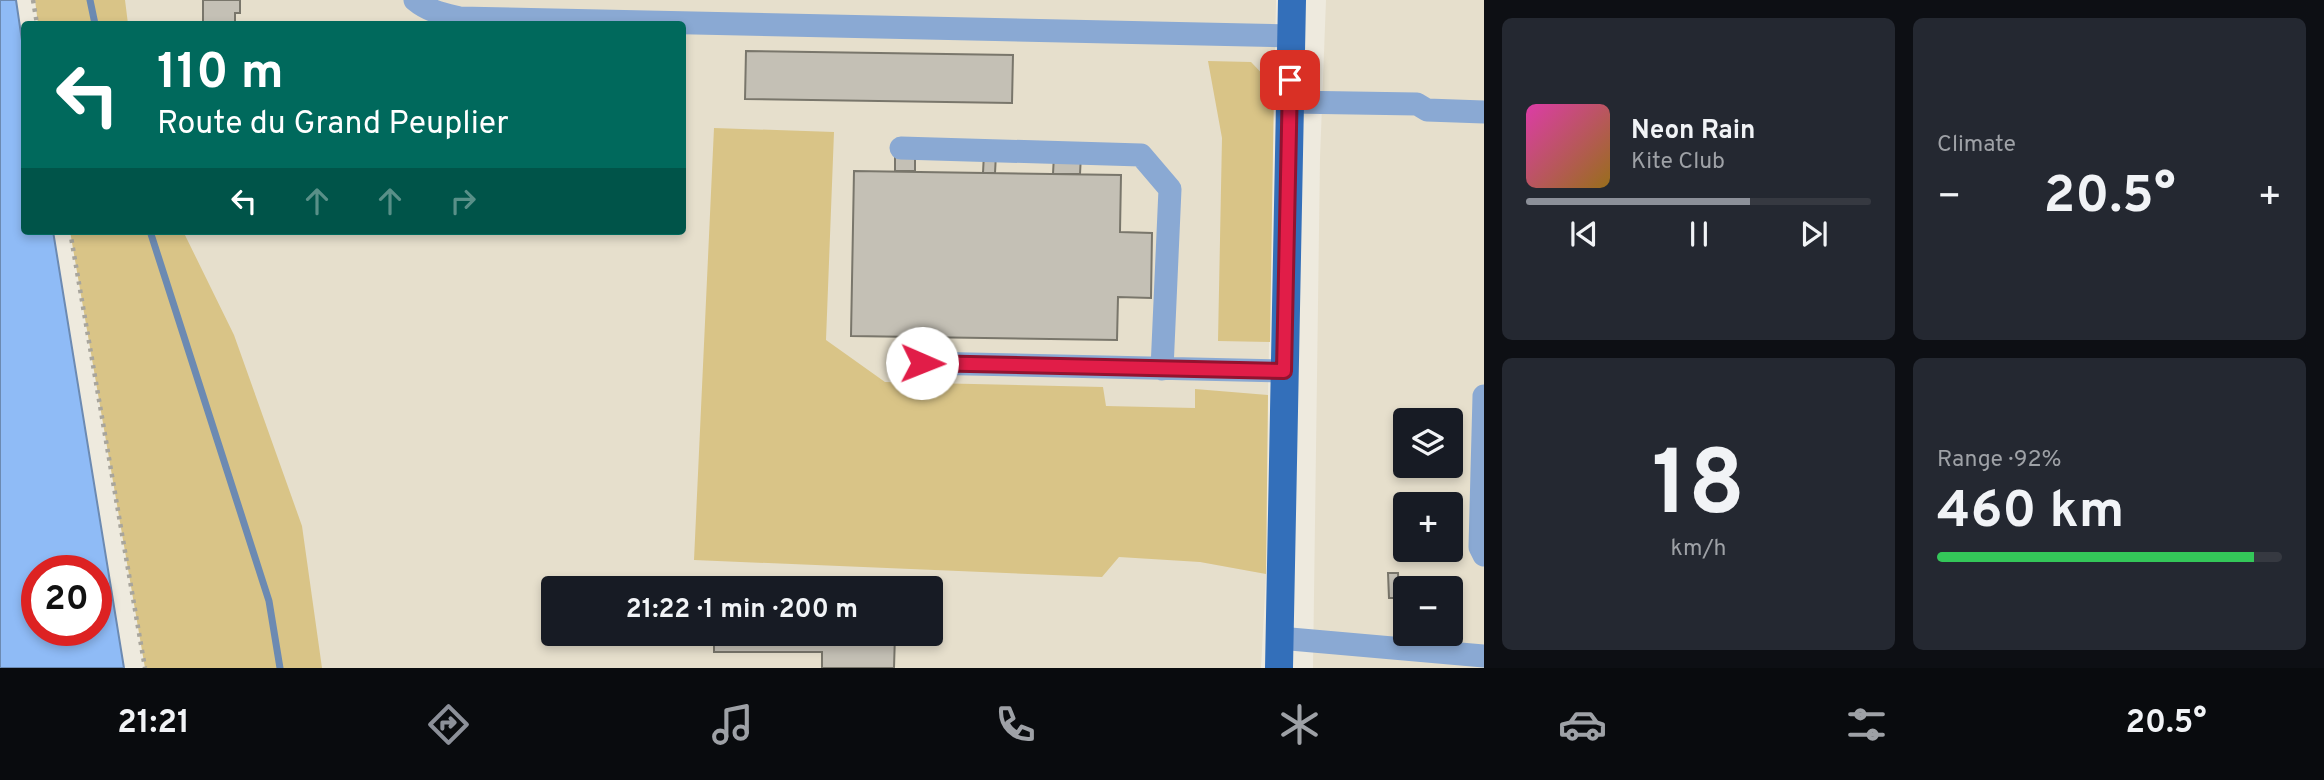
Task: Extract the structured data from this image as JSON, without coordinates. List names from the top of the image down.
{
  "page": {
    "tile": [
      "Climate",
      ["18", "km/h"],
      ["Range · 92%", "460 km"]
    ],
    "turn": ["110 m", "Route du Grand Peuplier"],
    "song": ["Neon Rain", "Kite Club"],
    "heat": ["−", "20.5°", "+"],
    "map_buttons": ["+", "−"],
    "limit": "20",
    "trip": "21:22 · 1 min · 200 m",
    "tabs": ["21:21", "20.5°"]
  }
}
